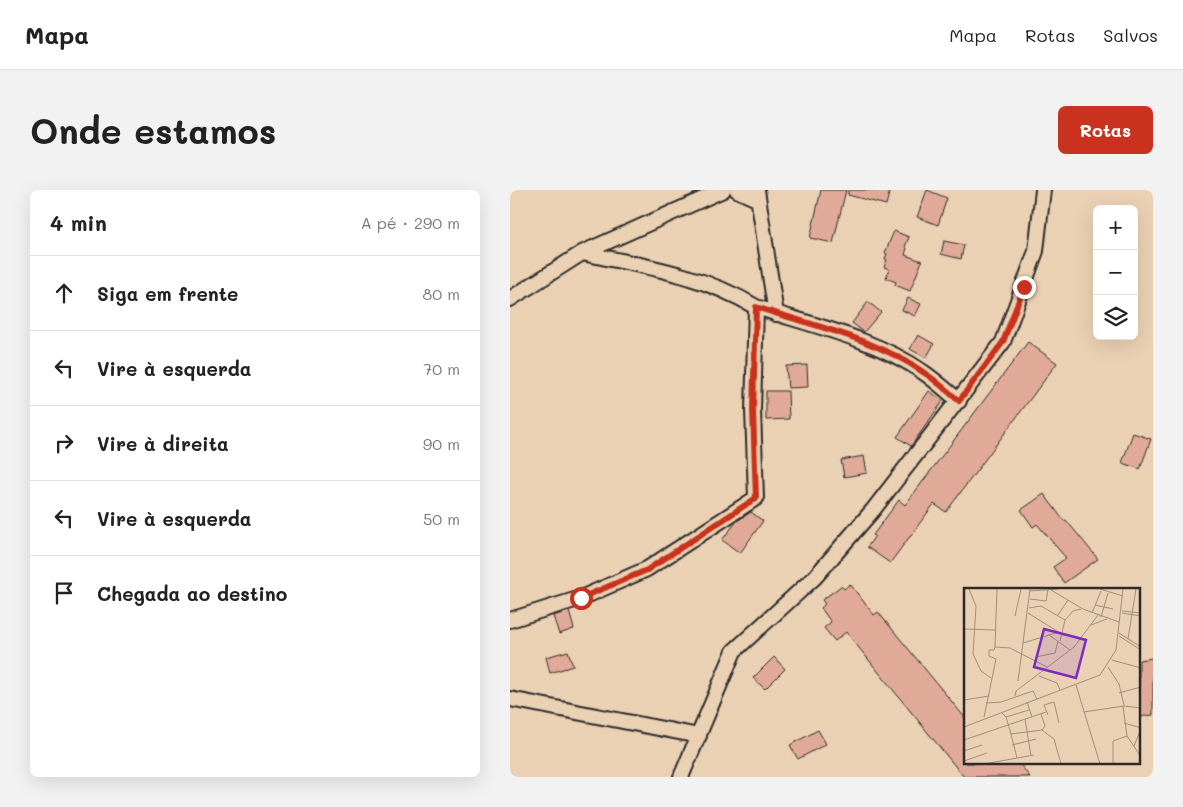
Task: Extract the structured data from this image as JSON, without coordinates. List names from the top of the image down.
{
  "page": {
    "header": "Mapa",
    "nav": ["Mapa", "Rotas", "Salvos"],
    "buttons": "Rotas",
    "title": "Onde estamos",
    "heading": ["4 min", "A pé · 290 m"],
    "map_buttons": ["+", "−"],
    "list": [
      ["Siga em frente", "80 m"],
      ["Vire à esquerda", "70 m"],
      ["Vire à direita", "90 m"],
      ["Vire à esquerda", "50 m"],
      "Chegada ao destino"
    ]
  }
}
